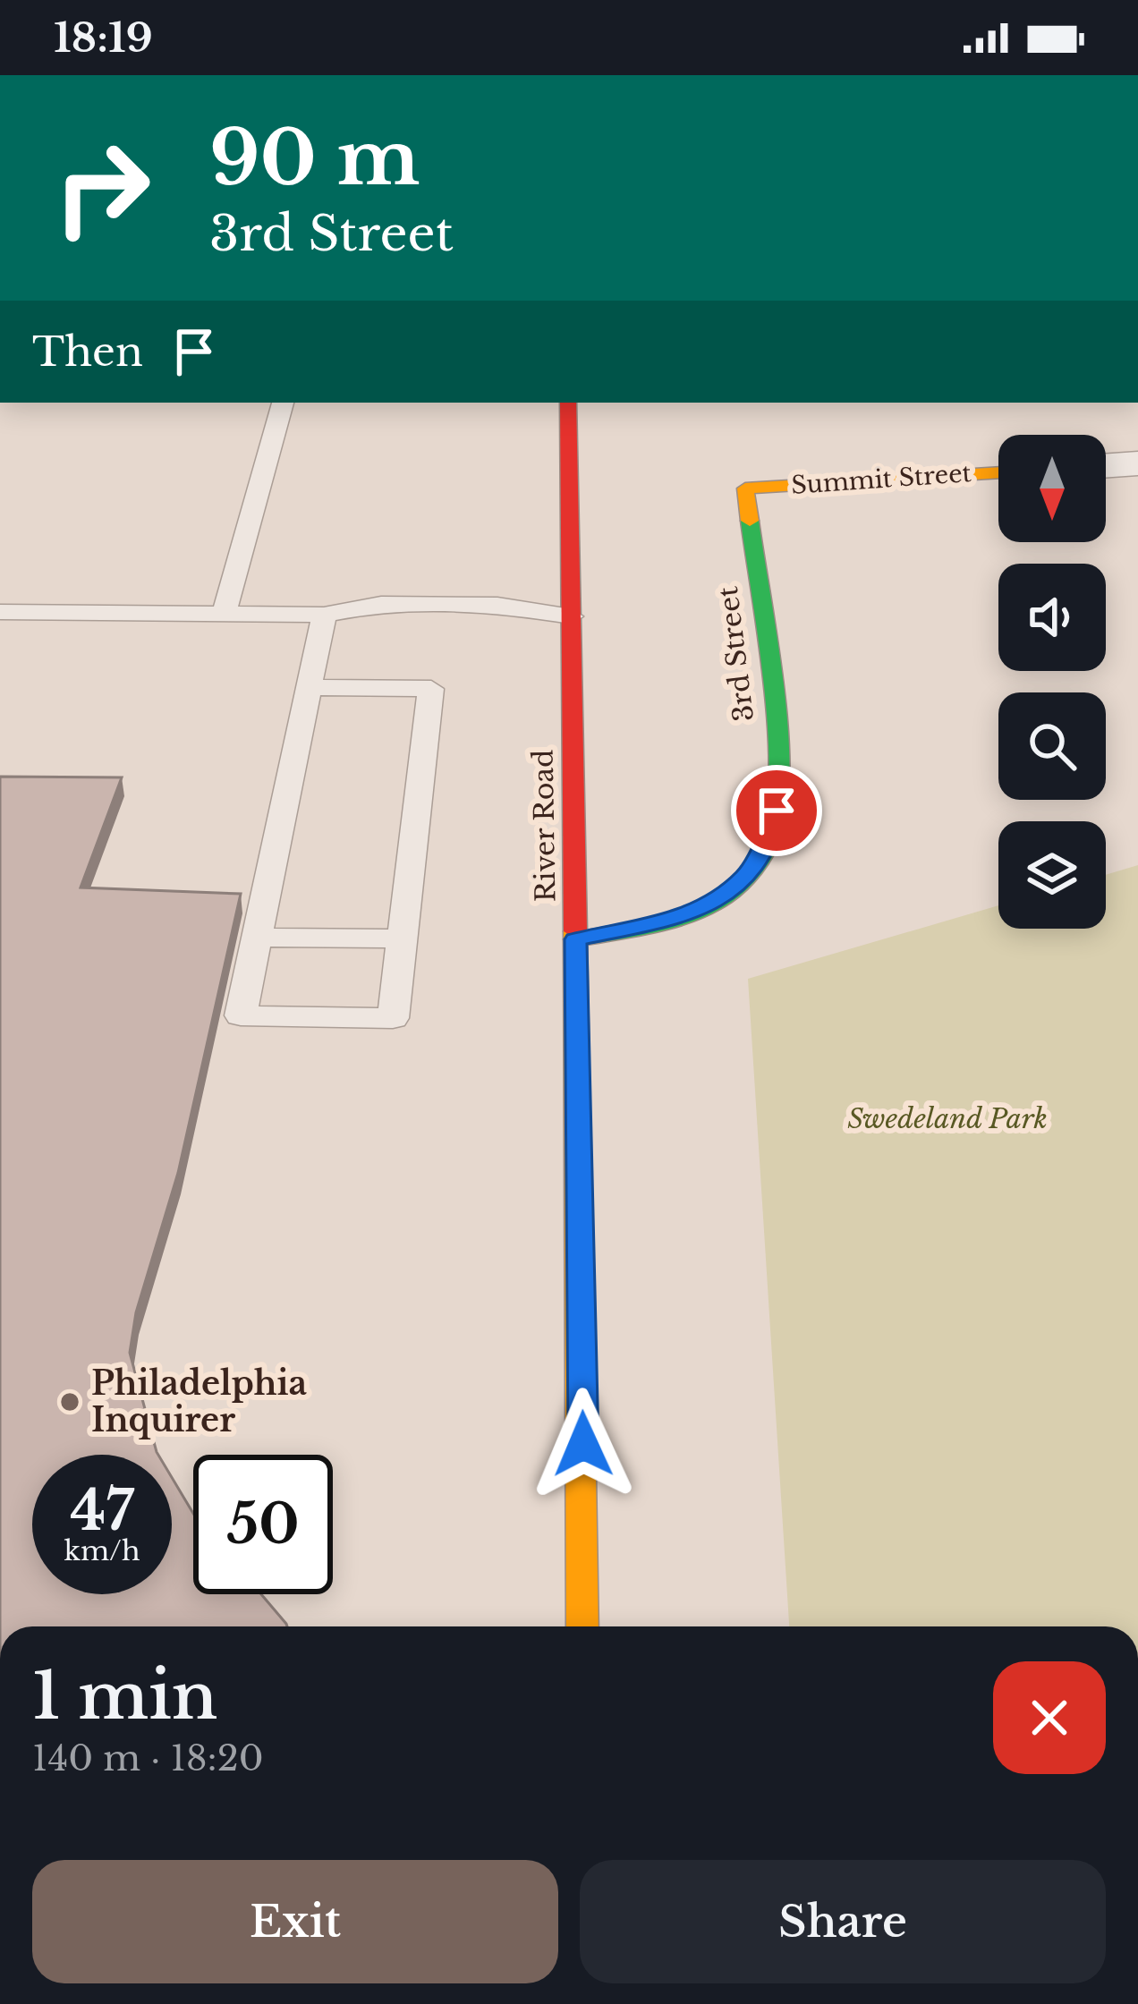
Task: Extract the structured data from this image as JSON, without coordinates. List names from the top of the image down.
{
  "streets": {
    "main road": ["Summit Street", "3rd Street", "River Road"]
  },
  "crossings": [
    ["Summit Street", "3rd Street"],
    ["3rd Street", "River Road"]
  ],
  "parks": ["Swedeland Park"],
  "places": ["Philadelphia Inquirer"],
  "north": "bottom",
  "page": {
    "status": "18:19",
    "turn": ["90 m", "3rd Street"],
    "then": "Then",
    "speed": "47 km/h",
    "limit": "50",
    "heading": ["1 min", "140 m · 18:20"],
    "buttons": ["Exit", "Share"]
  }
}
